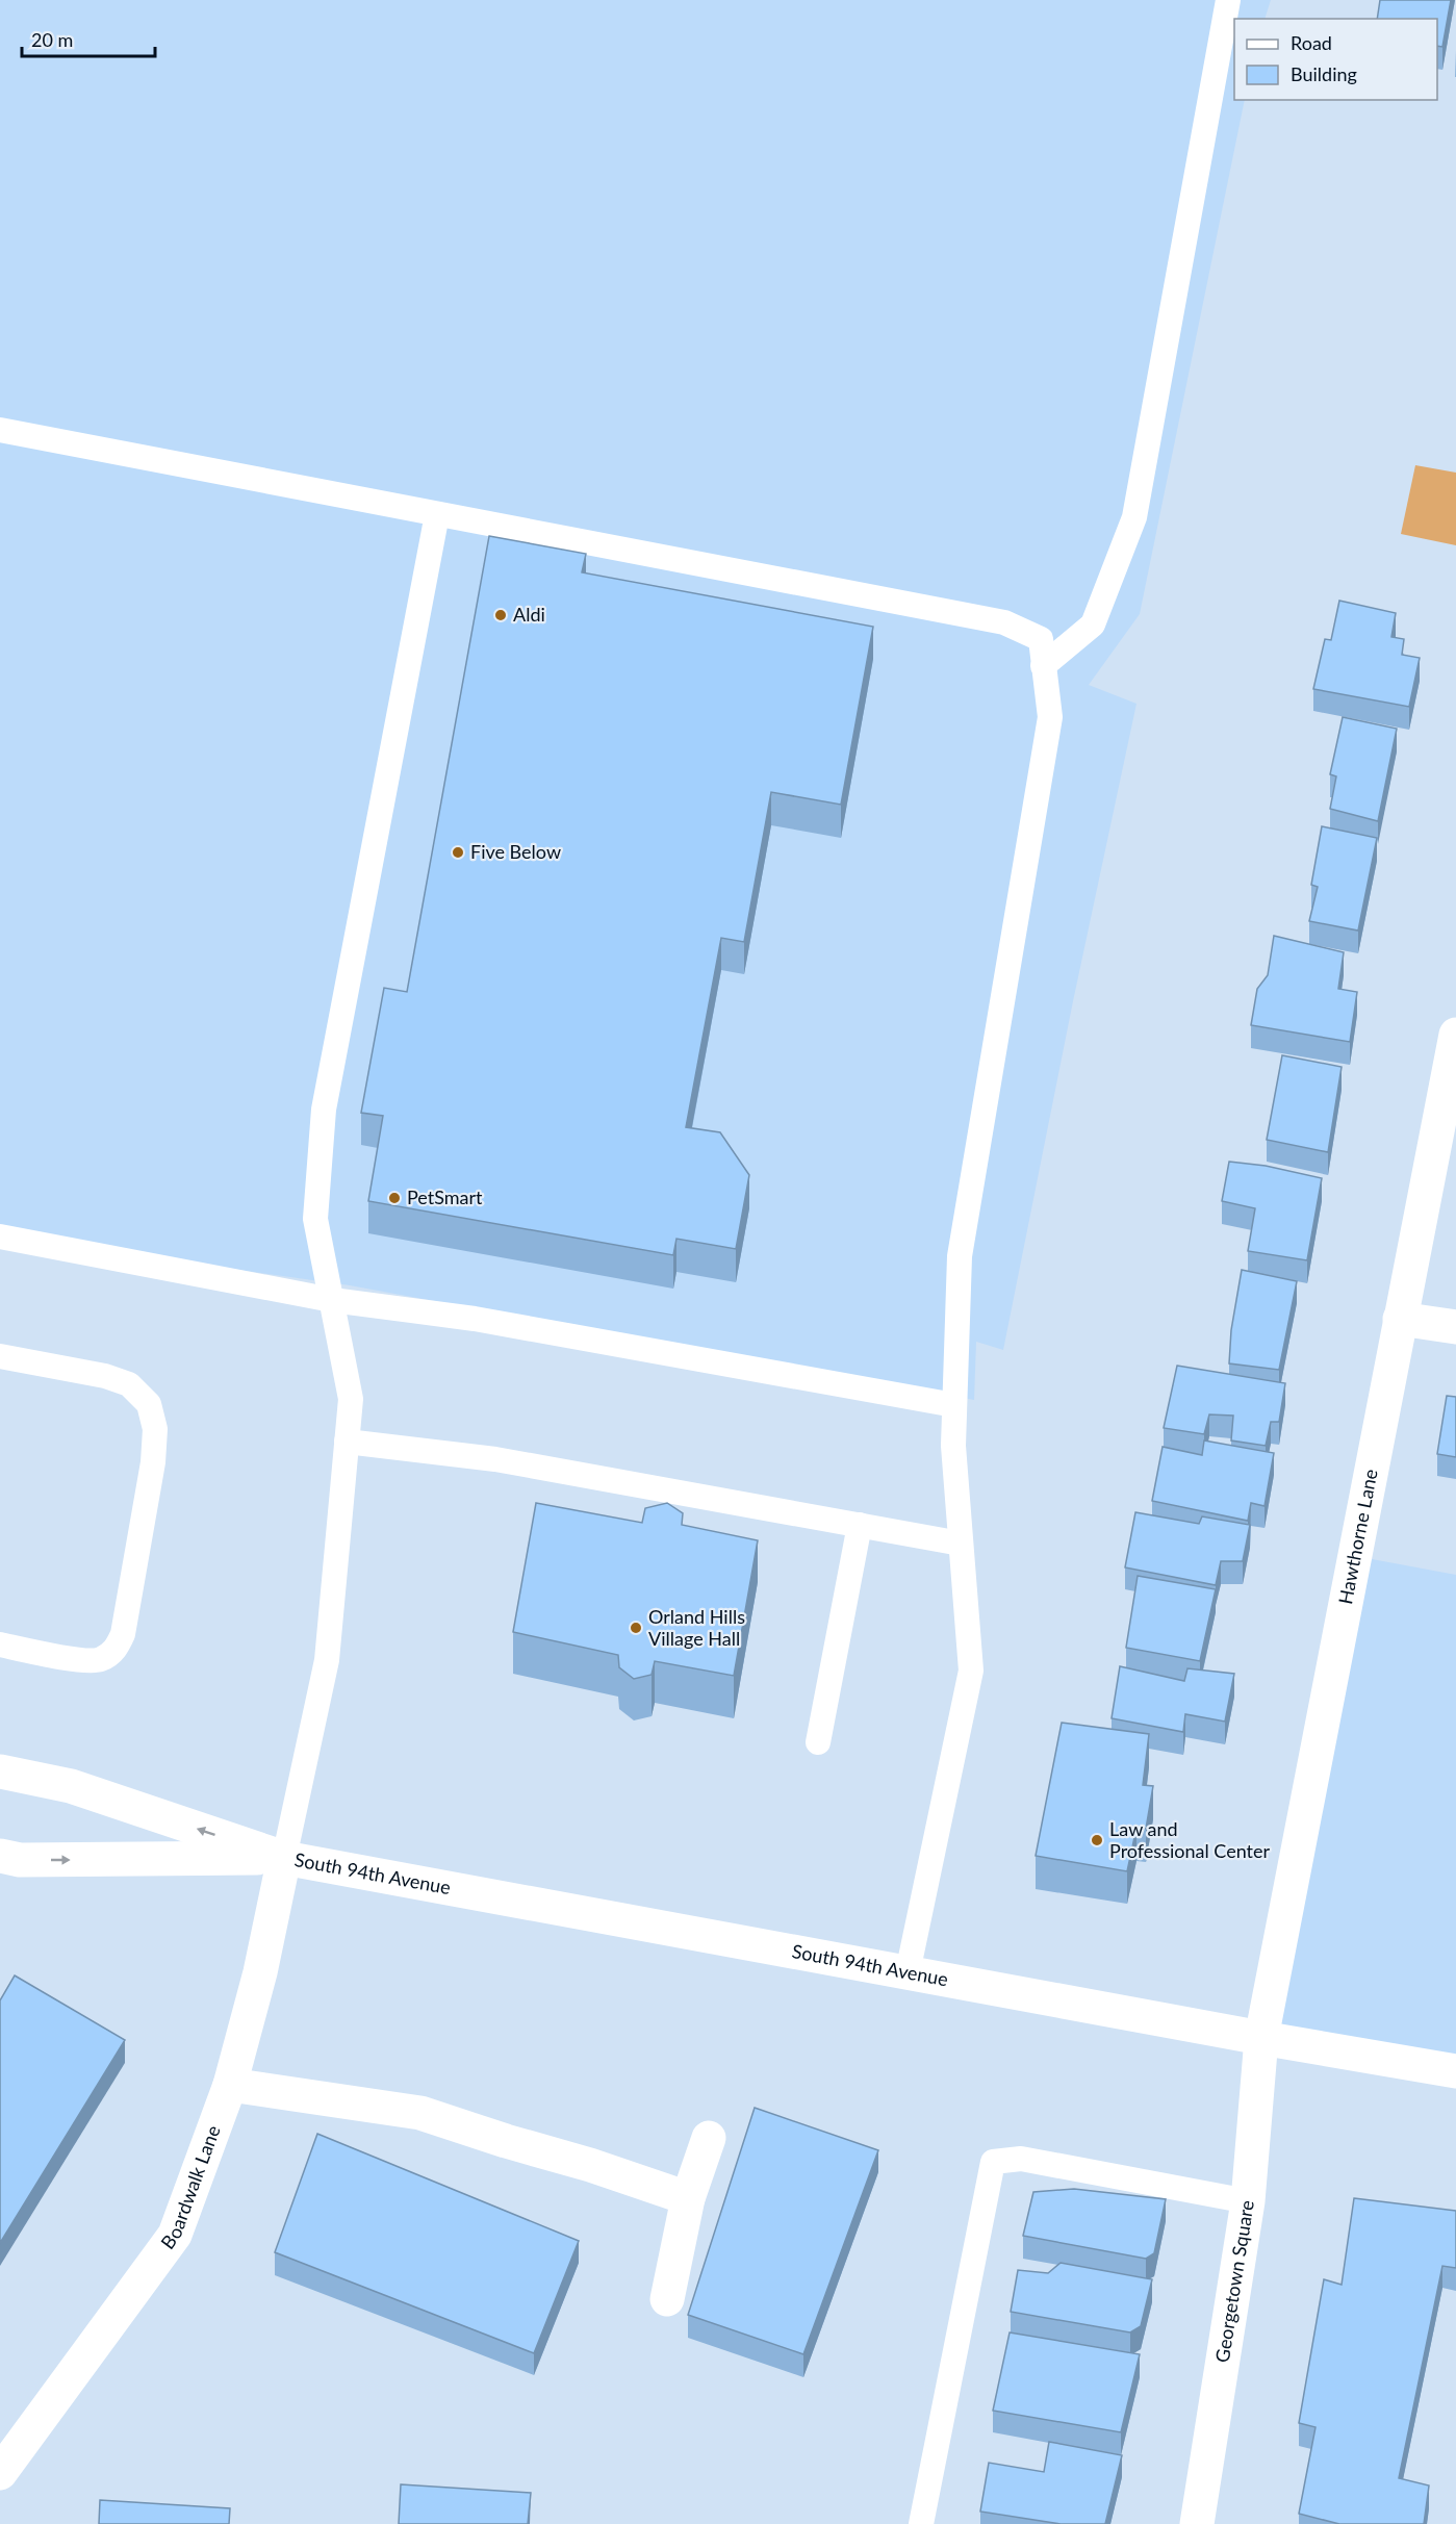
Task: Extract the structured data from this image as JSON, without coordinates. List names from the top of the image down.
{
  "streets": {
    "street": [
      "Hawthorne Lane",
      "South 94th Avenue",
      "Boardwalk Lane",
      "Georgetown Square"
    ]
  },
  "crossings": [
    ["Hawthorne Lane", "South 94th Avenue"],
    ["Hawthorne Lane", "Georgetown Square"],
    ["South 94th Avenue", "Boardwalk Lane"],
    ["South 94th Avenue", "Georgetown Square"]
  ],
  "places": [
    "Aldi",
    "Five Below",
    "PetSmart",
    "Orland Hills Village Hall",
    "Law and Professional Center"
  ],
  "legend": ["Road", "Building"],
  "scale_bar": "20 m"
}
